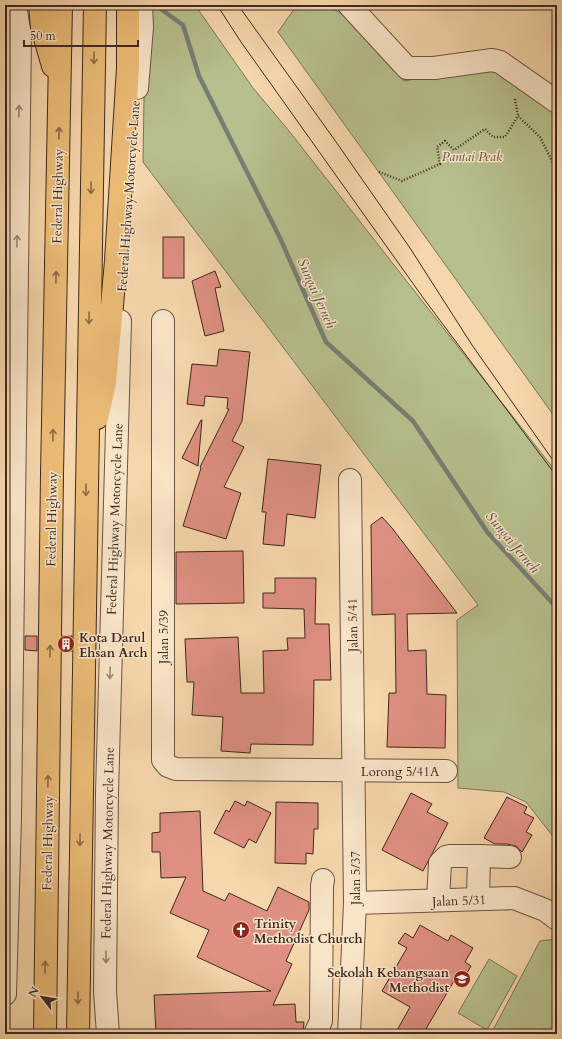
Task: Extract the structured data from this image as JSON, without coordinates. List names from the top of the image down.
{
  "streets": {
    "highway": ["Federal Highway"],
    "street": [
      "Federal Highway Motorcycle Lane",
      "Jalan 5/41",
      "Jalan 5/39",
      "Lorong 5/41A",
      "Jalan 5/37",
      "Jalan 5/31"
    ]
  },
  "crossings": [
    ["Jalan 5/41", "Jalan 5/39"],
    ["Jalan 5/41", "Lorong 5/41A"],
    ["Jalan 5/41", "Jalan 5/37"],
    ["Jalan 5/39", "Lorong 5/41A"],
    ["Jalan 5/39", "Jalan 5/37"],
    ["Lorong 5/41A", "Jalan 5/37"],
    ["Jalan 5/37", "Jalan 5/31"]
  ],
  "water": ["Sungai Jerneh"],
  "parks": ["Pantai Peak"],
  "places": {
    "building": ["Kota Darul Ehsan Arch"],
    "church": ["Trinity Methodist Church"],
    "school or university": ["Sekolah Kebangsaan Methodist"]
  },
  "scale_bar": "50 m",
  "north": "top left"
}
